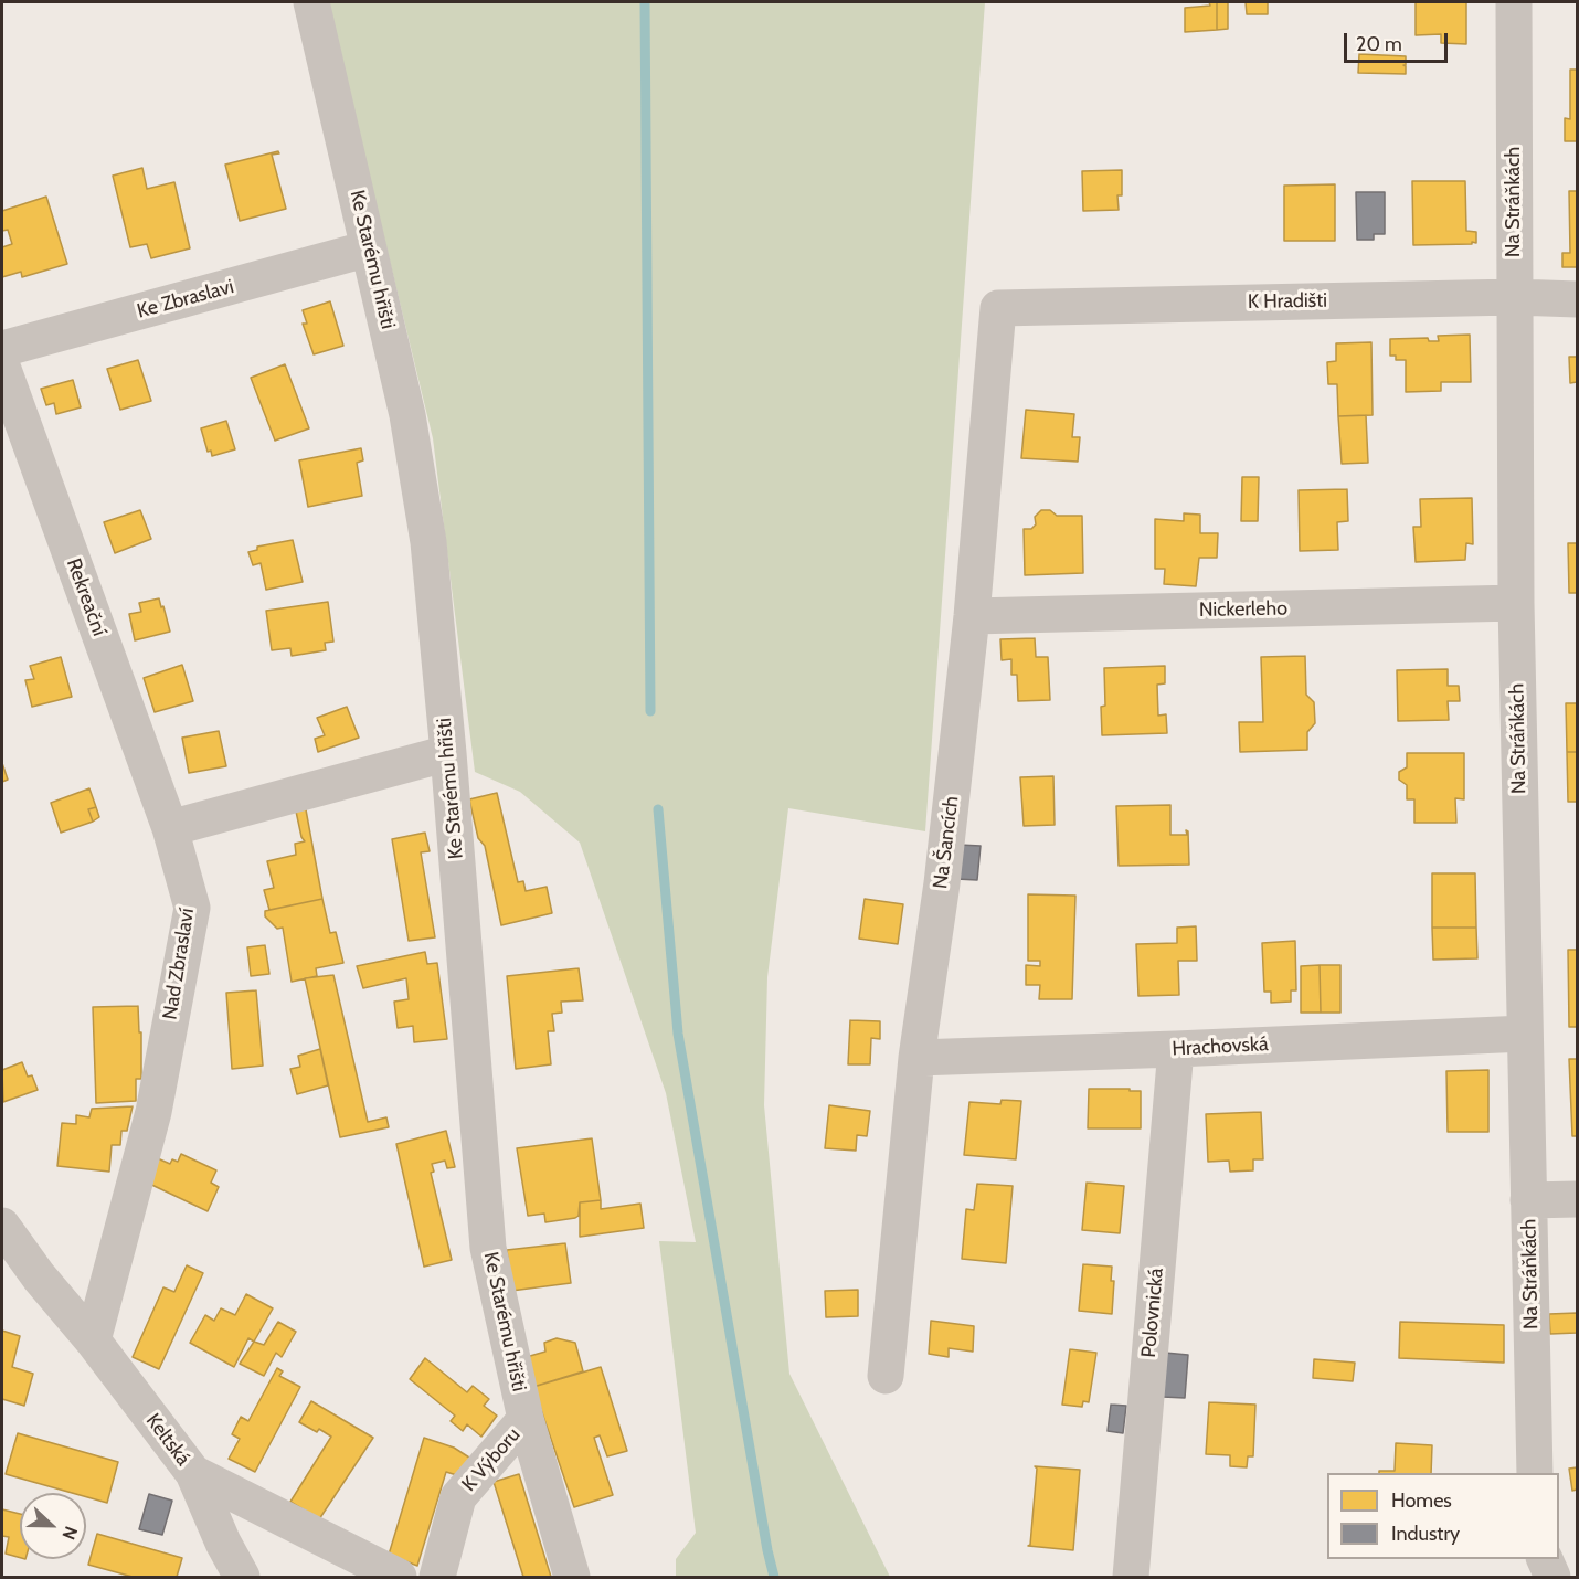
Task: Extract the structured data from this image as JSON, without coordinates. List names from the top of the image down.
{
  "streets": {
    "street": [
      "Na Stráňkách",
      "Ke Starému hřišti",
      "Ke Zbraslavi",
      "K Hradišti",
      "Rekreační",
      "Nickerleho",
      "Na Šancích",
      "Nad Zbraslaví",
      "Hrachovská",
      "Polovnická",
      "Keltská",
      "K Výboru"
    ]
  },
  "crossings": [
    ["Na Stráňkách", "K Hradišti"],
    ["Na Stráňkách", "Nickerleho"],
    ["Na Stráňkách", "Hrachovská"],
    ["Ke Starému hřišti", "Ke Zbraslavi"],
    ["Ke Starému hřišti", "K Výboru"],
    ["K Hradišti", "Na Šancích"],
    ["Rekreační", "Nad Zbraslaví"],
    ["Nickerleho", "Na Šancích"],
    ["Na Šancích", "Hrachovská"],
    ["Nad Zbraslaví", "Keltská"],
    ["Hrachovská", "Polovnická"]
  ],
  "legend": ["Homes", "Industry"],
  "scale_bar": "20 m",
  "north": "right"
}
